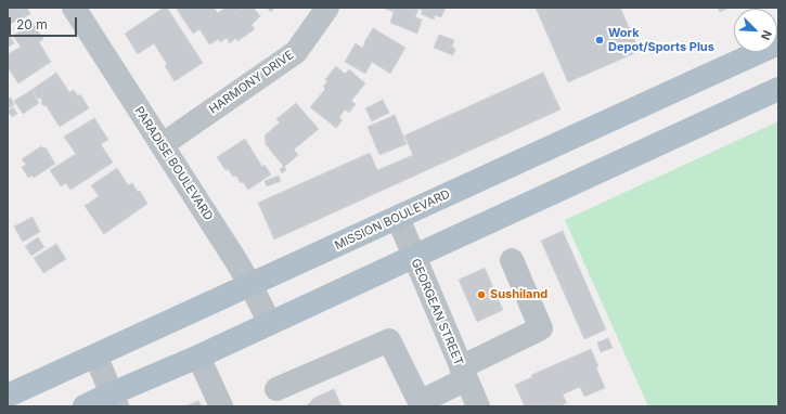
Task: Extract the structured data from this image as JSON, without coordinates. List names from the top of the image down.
{
  "streets": {
    "main road": ["MISSION BOULEVARD"],
    "street": ["HARMONY DRIVE", "PARADISE BOULEVARD", "GEORGEAN STREET"]
  },
  "crossings": [
    ["HARMONY DRIVE", "PARADISE BOULEVARD"],
    ["PARADISE BOULEVARD", "MISSION BOULEVARD"],
    ["MISSION BOULEVARD", "GEORGEAN STREET"]
  ],
  "places": ["Work Depot/Sports Plus", "Sushiland"],
  "scale_bar": "20 m",
  "north": "bottom right"
}
